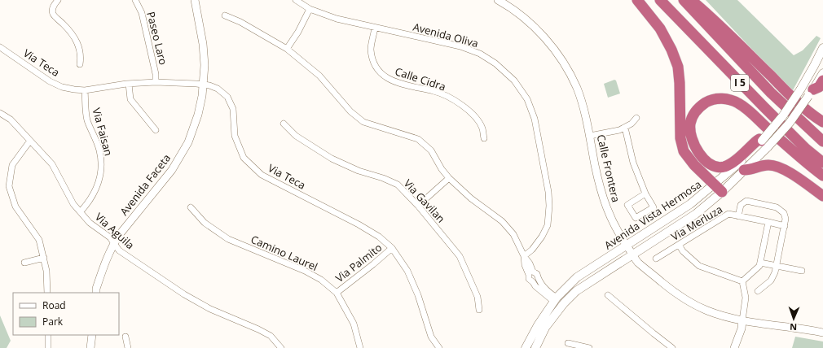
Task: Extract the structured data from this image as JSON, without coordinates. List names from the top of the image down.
{
  "streets": {
    "highway": ["I 5"],
    "main road": ["Avenida Vista Hermosa"],
    "street": [
      "Avenida Oliva",
      "Paseo Laro",
      "Via Teca",
      "Calle Cidra",
      "Via Faisan",
      "Calle Frontera",
      "Avenida Faceta",
      "Via Gavilan",
      "Via Merluza",
      "Via Aguila",
      "Camino Laurel",
      "Via Palmito"
    ]
  },
  "crossings": [
    ["Avenida Oliva", "Calle Cidra"],
    ["Paseo Laro", "Via Teca"],
    ["Via Teca", "Via Faisan"],
    ["Via Teca", "Avenida Faceta"],
    ["Via Teca", "Via Palmito"],
    ["Via Faisan", "Via Aguila"],
    ["Calle Frontera", "Avenida Vista Hermosa"],
    ["Avenida Faceta", "Via Aguila"],
    ["Camino Laurel", "Via Palmito"]
  ],
  "legend": ["Road", "Park"],
  "north": "bottom"
}
